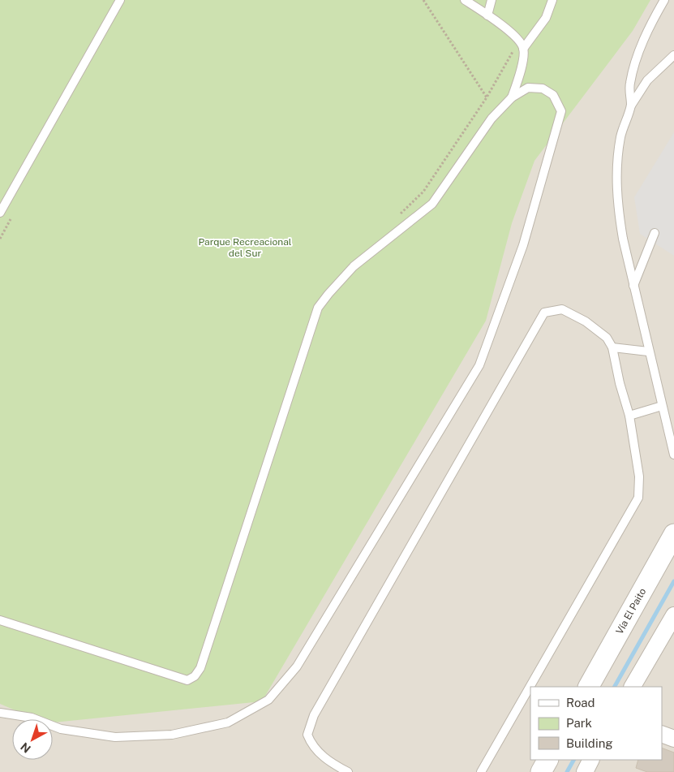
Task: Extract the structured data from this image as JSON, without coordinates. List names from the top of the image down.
{
  "streets": {
    "street": ["Vía El Paito"]
  },
  "parks": ["Parque Recreacional del Sur"],
  "legend": ["Road", "Park", "Building"],
  "north": "bottom left"
}
